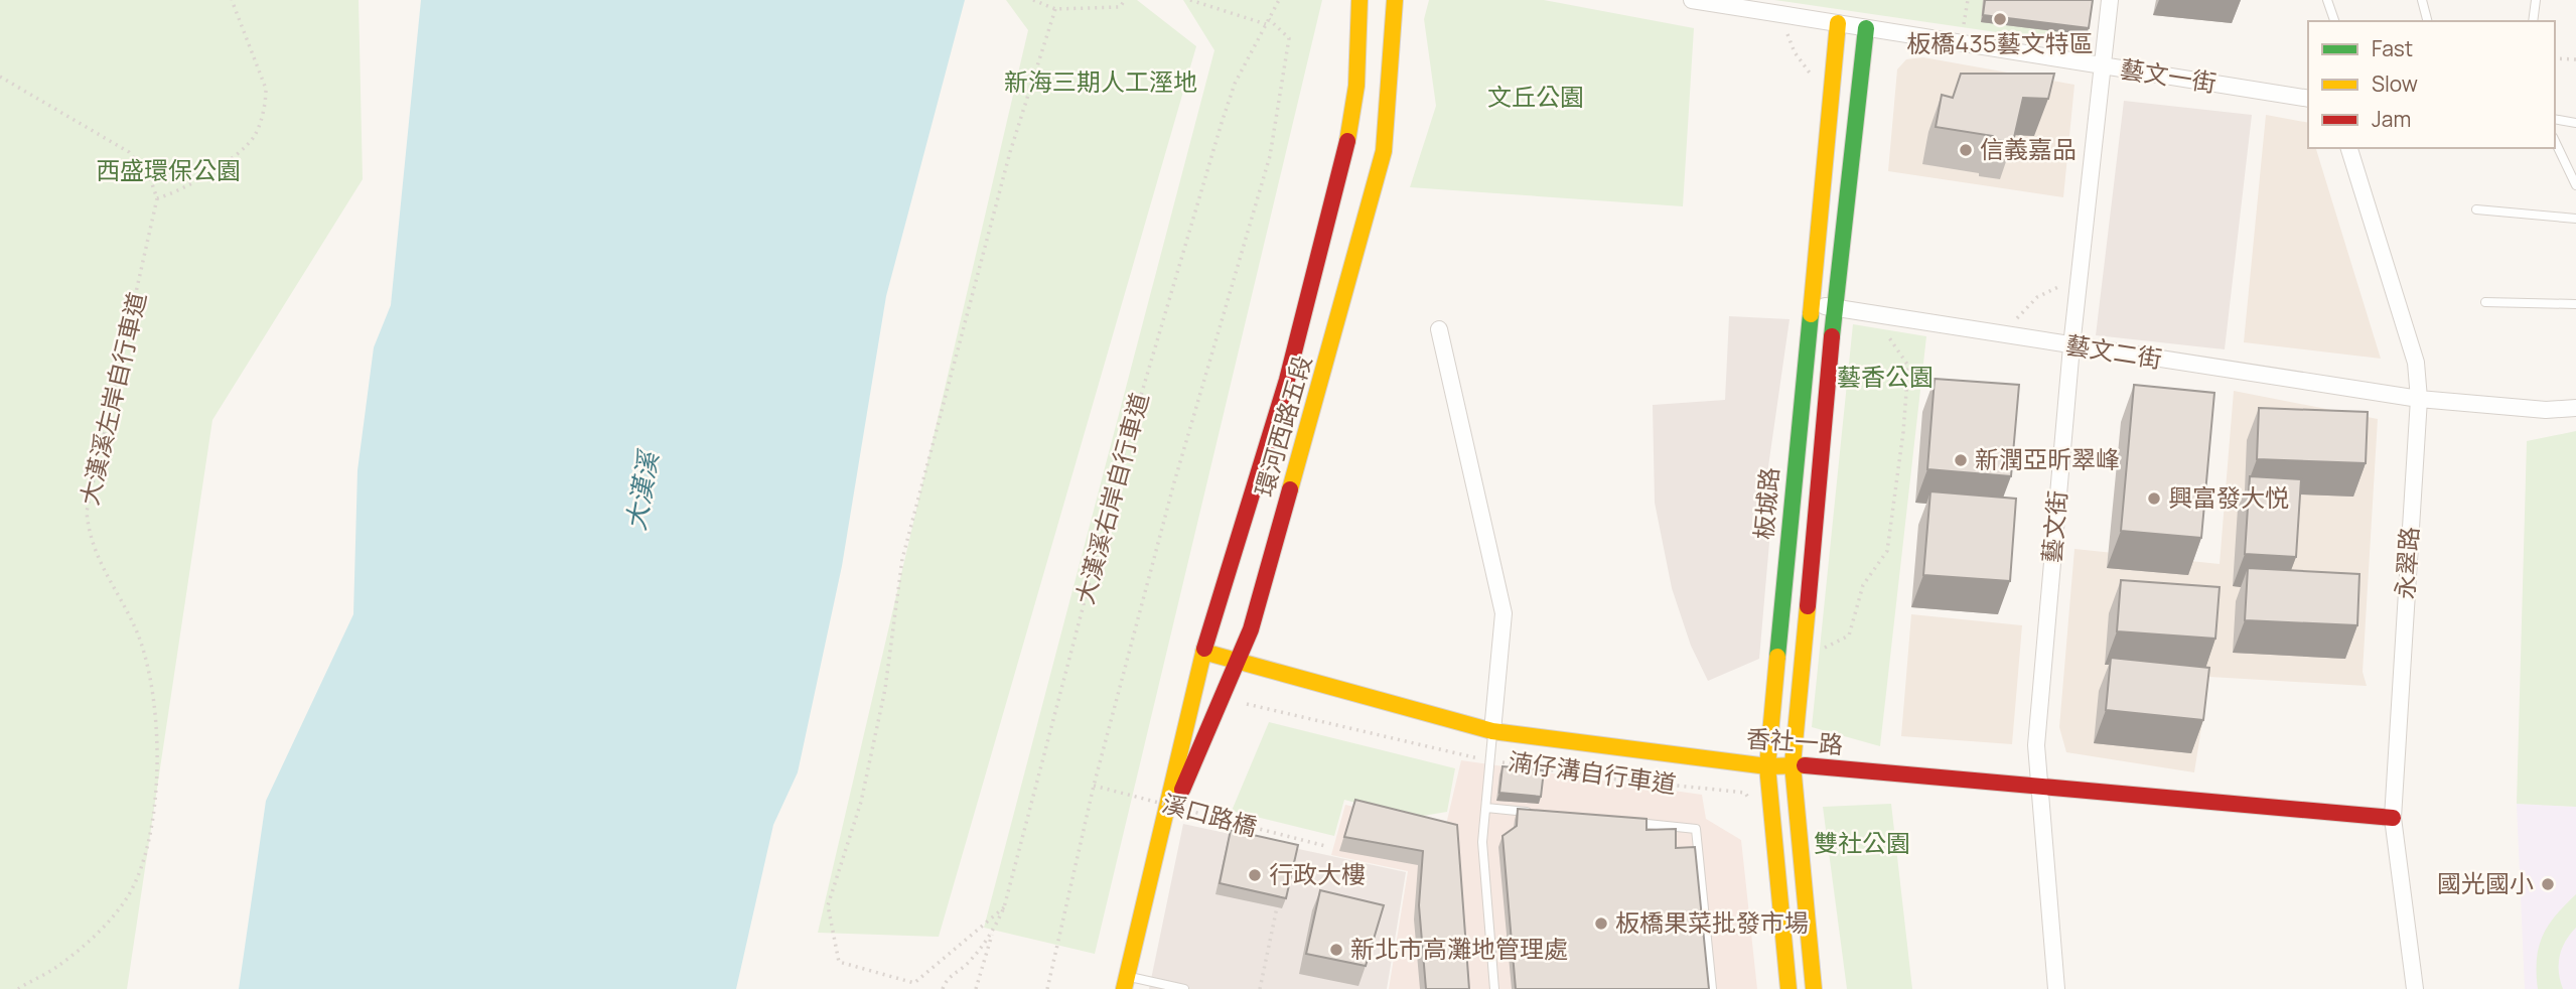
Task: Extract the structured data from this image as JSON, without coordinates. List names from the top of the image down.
{
  "streets": {
    "street": [
      "藝文一街",
      "藝文二街",
      "環河西路五段",
      "板城路",
      "藝文街",
      "永翠路",
      "香社一路"
    ],
    "path": [
      "大漢溪左岸自行車道",
      "大漢溪右岸自行車道",
      "湳仔溝自行車道",
      "溪口路橋"
    ]
  },
  "crossings": [
    ["藝文一街", "板城路"],
    ["藝文一街", "藝文街"],
    ["藝文二街", "板城路"],
    ["藝文二街", "藝文街"],
    ["藝文二街", "永翠路"],
    ["環河西路五段", "香社一路"],
    ["板城路", "香社一路"],
    ["藝文街", "香社一路"],
    ["永翠路", "香社一路"]
  ],
  "water": ["大漢溪"],
  "parks": [
    "新海三期人工溼地",
    "文丘公園",
    "西盛環保公園",
    "藝香公園",
    "雙社公園"
  ],
  "places": [
    "板橋435藝文特區",
    "信義嘉品",
    "新潤亞昕翠峰",
    "興富發大悦",
    "行政大樓",
    "國光國小",
    "板橋果菜批發市場",
    "新北市高灘地管理處"
  ],
  "legend": ["Fast", "Slow", "Jam"]
}
